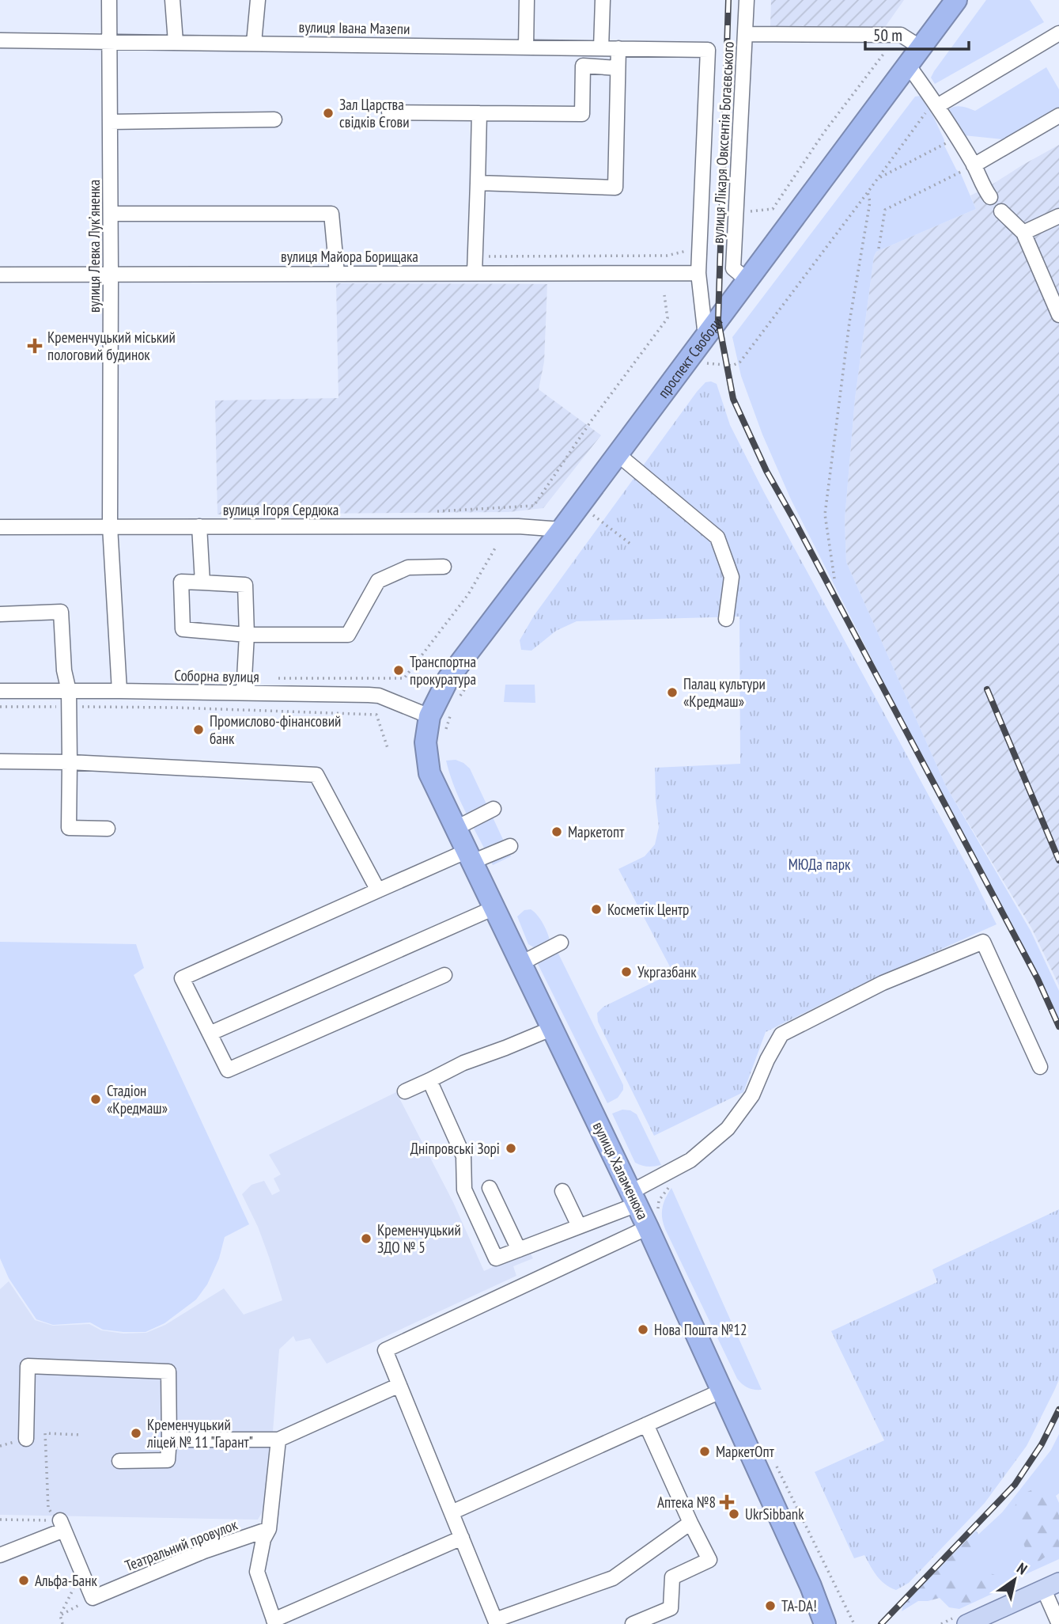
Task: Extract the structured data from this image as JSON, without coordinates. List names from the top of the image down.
{
  "streets": {
    "highway": ["проспект Свободи", "вулиця Халаменюка"],
    "street": [
      "вулиця Івана Мазепи",
      "вулиця Лікаря Овксентія Богаєвського",
      "вулиця Левка Лукʼяненка",
      "вулиця Майора Борищака",
      "вулиця Ігоря Сердюка",
      "Соборна вулиця",
      "Театральний провулок"
    ]
  },
  "crossings": [
    ["вулиця Івана Мазепи", "вулиця Левка Лукʼяненка"],
    ["вулиця Івана Мазепи", "вулиця Майора Борищака"],
    ["вулиця Лікаря Овксентія Богаєвського", "проспект Свободи"],
    ["вулиця Левка Лукʼяненка", "вулиця Майора Борищака"],
    ["вулиця Левка Лукʼяненка", "вулиця Ігоря Сердюка"],
    ["вулиця Левка Лукʼяненка", "Соборна вулиця"],
    ["проспект Свободи", "вулиця Ігоря Сердюка"],
    ["проспект Свободи", "Соборна вулиця"],
    ["проспект Свободи", "вулиця Халаменюка"],
    ["Соборна вулиця", "вулиця Халаменюка"]
  ],
  "parks": ["МЮДа парк"],
  "places": {
    "other": [
      "Зал Царства свідків Єгови",
      "Транспортна прокуратура",
      "Палац культури «Кредмаш»",
      "Промислово-фінансовий банк",
      "Маркетопт",
      "Косметік Центр",
      "Укргазбанк",
      "Стадіон «Кредмаш»",
      "Дніпровські Зорі",
      "Кременчуцький ЗДО № 5",
      "Нова Пошта №12",
      "Кременчуцький ліцей № 11 \"Гарант\"",
      "МаркетОпт",
      "UkrSibbank",
      "Альфа-Банк",
      "TA-DA!"
    ],
    "health": ["Кременчуцький міський пологовий будинок", "Аптека №8"]
  },
  "scale_bar": "50 m",
  "north": "top right"
}
